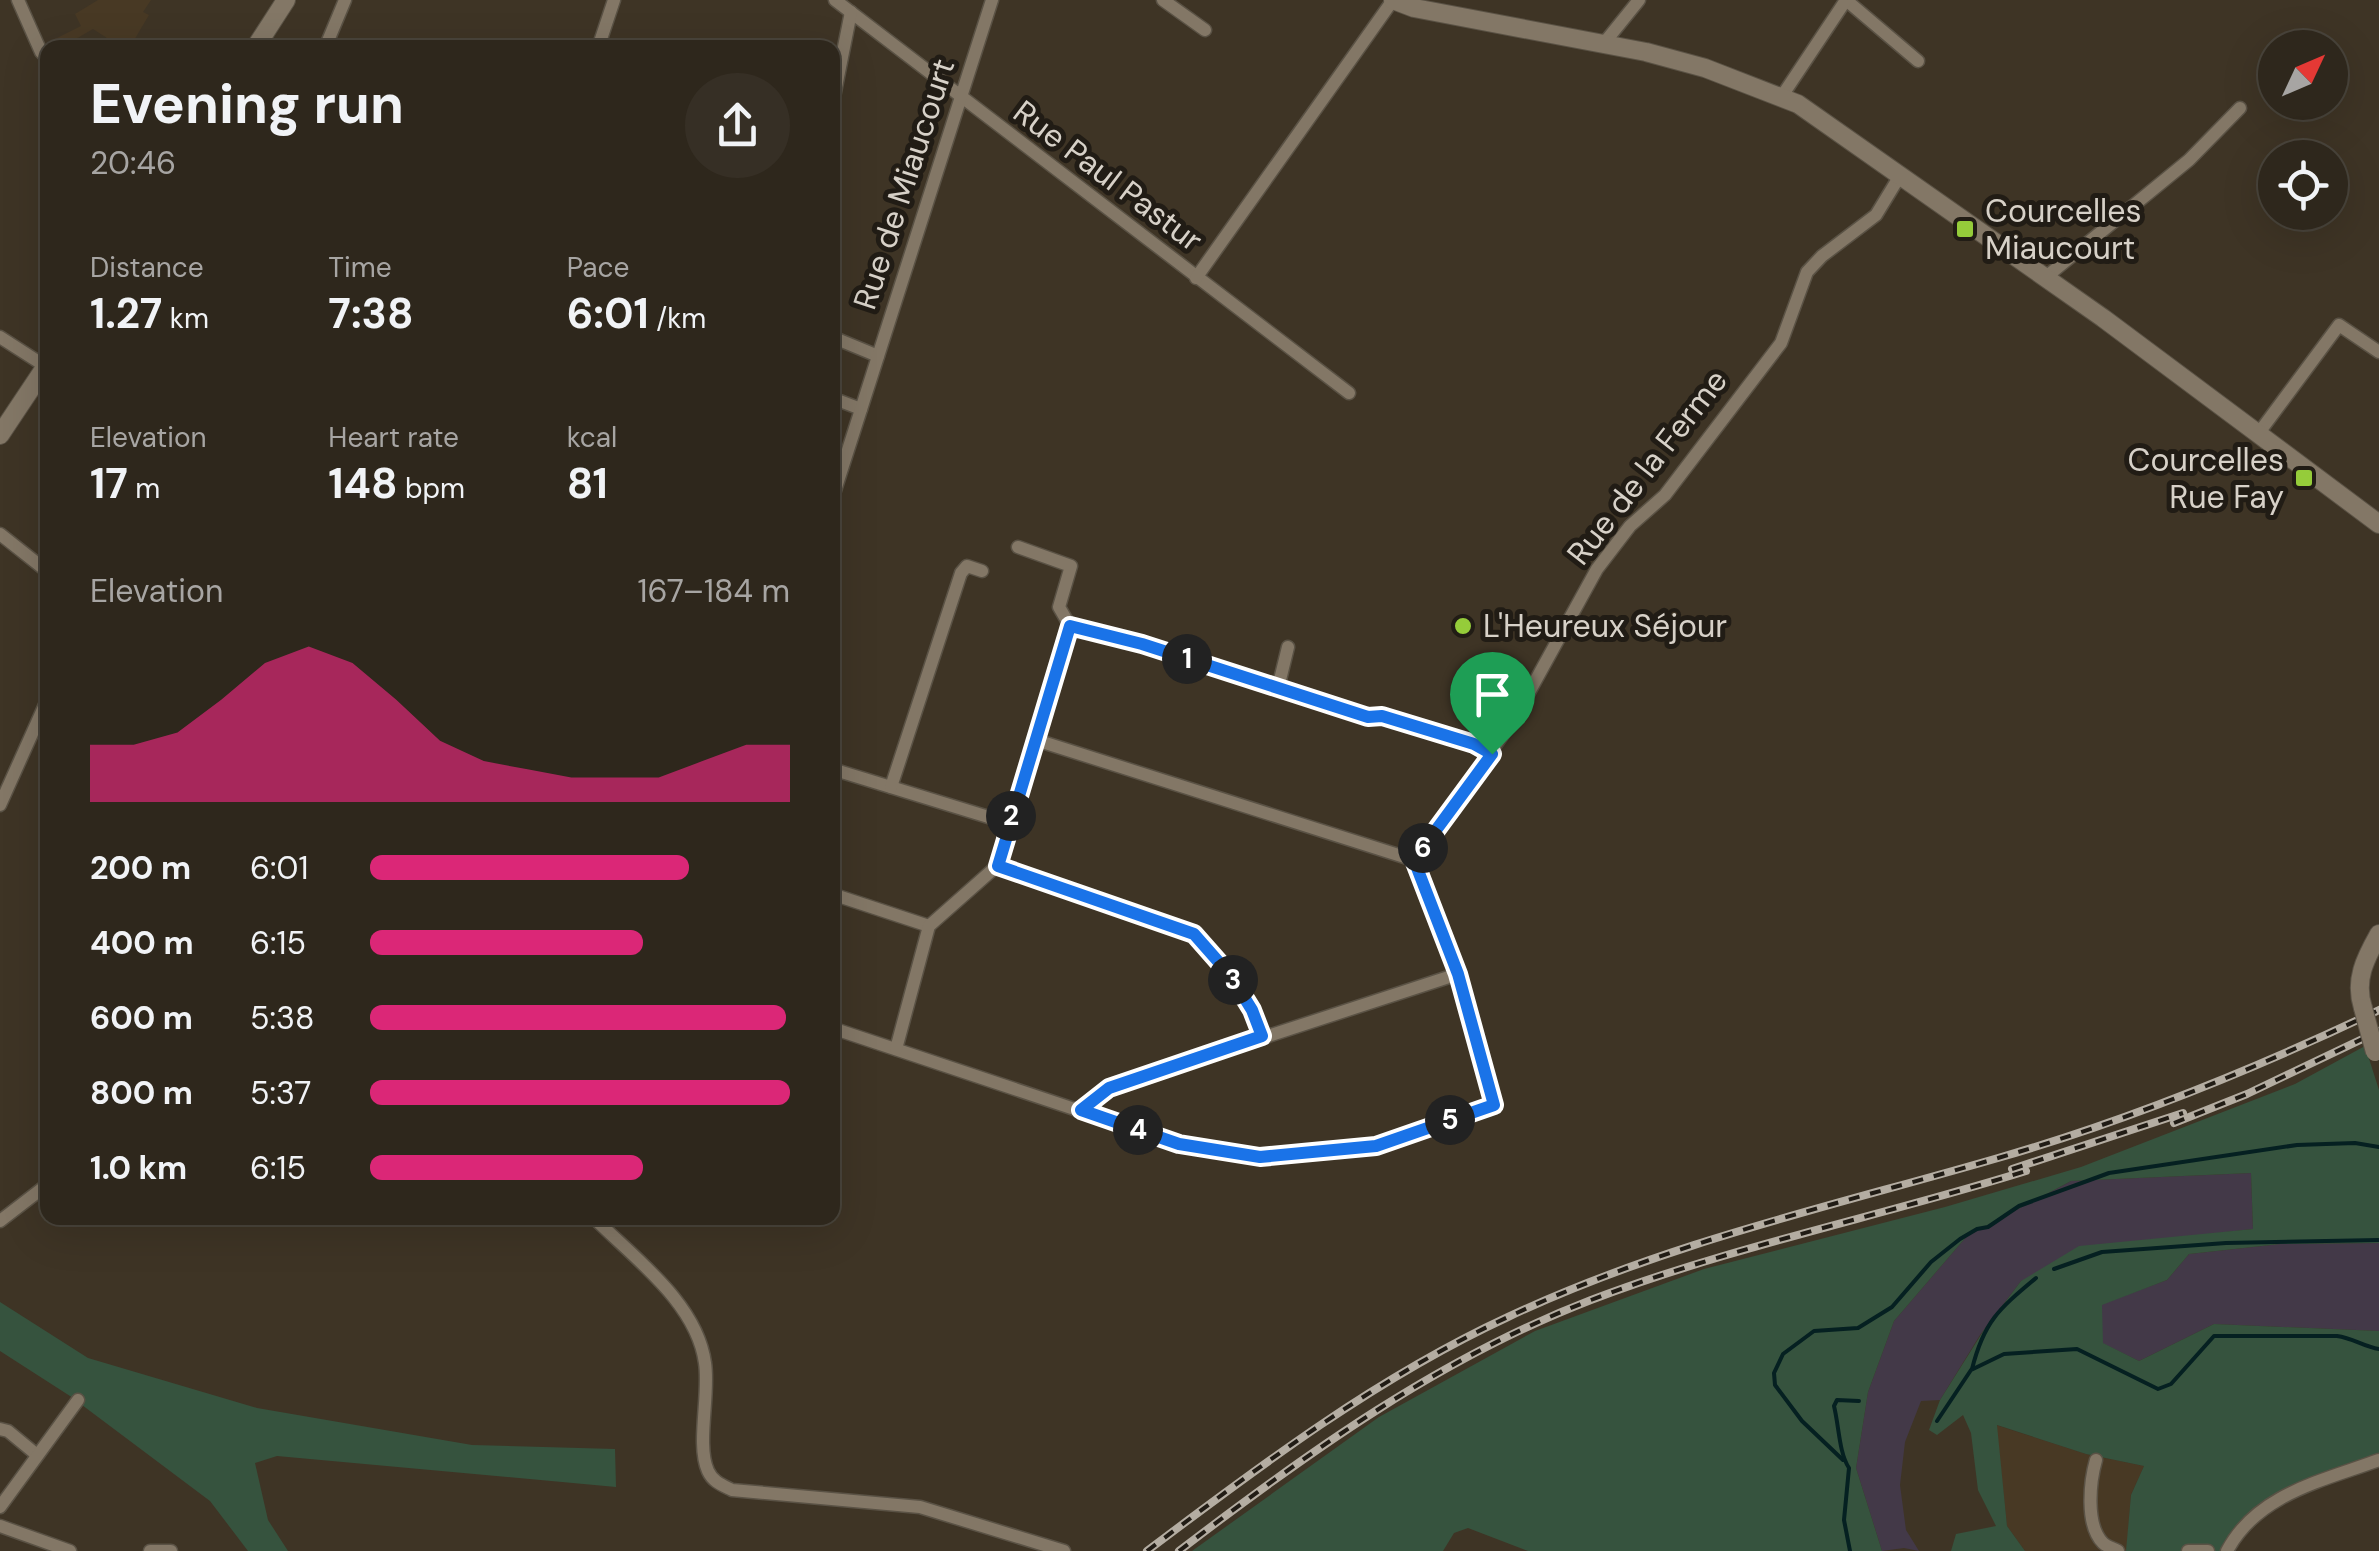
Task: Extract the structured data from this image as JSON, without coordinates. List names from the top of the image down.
{
  "streets": {
    "street": ["Rue Paul Pastur", "Rue de Miaucourt", "Rue de la Ferme"]
  },
  "crossings": [
    ["Rue Paul Pastur", "Rue de Miaucourt"]
  ],
  "places": {
    "transit": ["Courcelles Miaucourt", "Courcelles Rue Fay"],
    "other": ["L'Heureux Séjour"]
  },
  "north": "top right",
  "page": {
    "heading": ["Evening run", "20:46"],
    "stats": [
      ["Distance", "1.27 km"],
      ["Time", "7:38"],
      ["Pace", "6:01 /km"],
      ["Elevation", "17 m"],
      ["Heart rate", "148 bpm"],
      ["kcal", "81"]
    ],
    "chart": ["Elevation", "167–184 m"],
    "pins": [
      "1",
      "2",
      "6",
      "3",
      "5",
      "4"
    ],
    "list": [
      {
        "name": "200 m",
        "note": "6:01"
      },
      {
        "name": "400 m",
        "note": "6:15"
      },
      {
        "name": "600 m",
        "note": "5:38"
      },
      {
        "name": "800 m",
        "note": "5:37"
      },
      {
        "name": "1.0 km",
        "note": "6:15"
      }
    ]
  }
}
